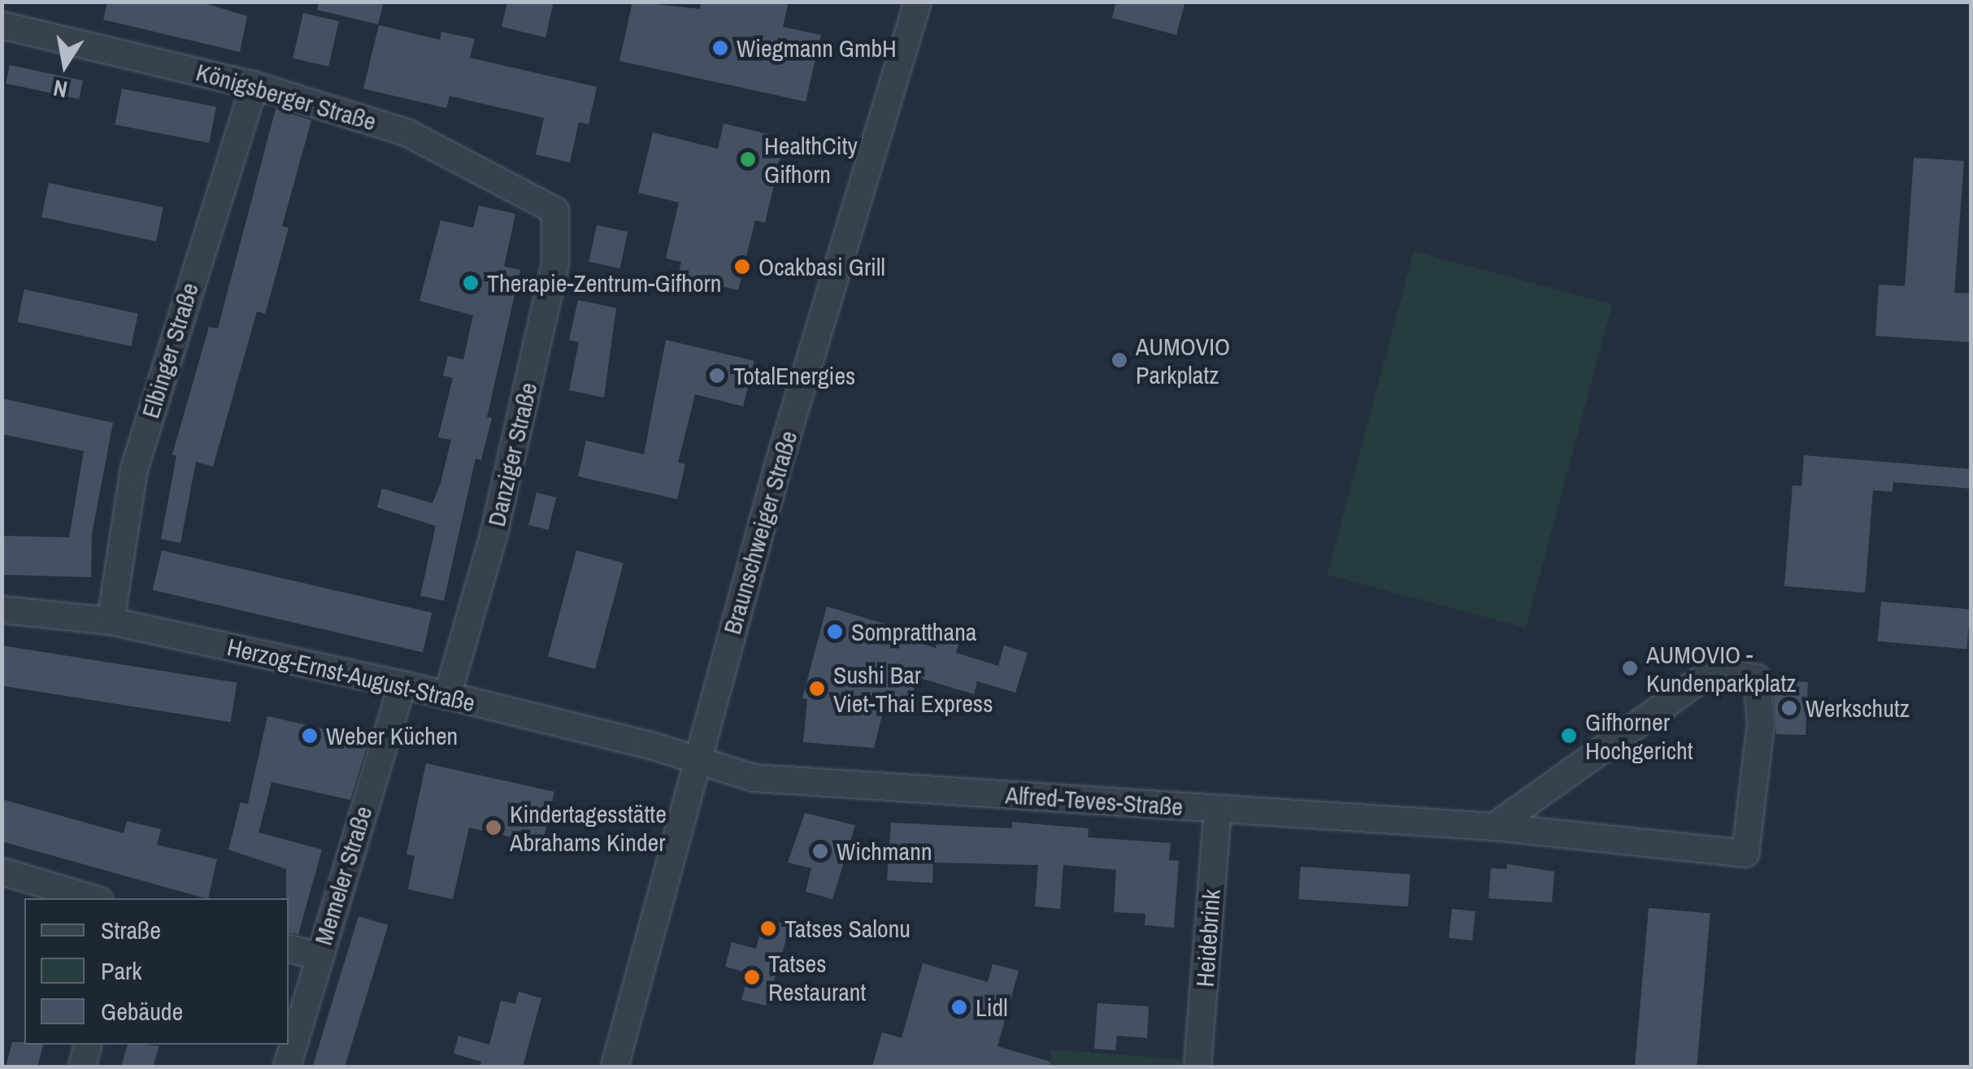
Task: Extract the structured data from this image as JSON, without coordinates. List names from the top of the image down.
{
  "streets": {
    "street": [
      "Königsberger Straße",
      "Elbinger Straße",
      "Danziger Straße",
      "Braunschweiger Straße",
      "Herzog-Ernst-August-Straße",
      "Alfred-Teves-Straße",
      "Memeler Straße",
      "Heidebrink"
    ]
  },
  "crossings": [
    ["Königsberger Straße", "Elbinger Straße"],
    ["Königsberger Straße", "Danziger Straße"],
    ["Elbinger Straße", "Herzog-Ernst-August-Straße"],
    ["Danziger Straße", "Herzog-Ernst-August-Straße"],
    ["Braunschweiger Straße", "Herzog-Ernst-August-Straße"],
    ["Braunschweiger Straße", "Alfred-Teves-Straße"],
    ["Herzog-Ernst-August-Straße", "Alfred-Teves-Straße"],
    ["Herzog-Ernst-August-Straße", "Memeler Straße"],
    ["Alfred-Teves-Straße", "Heidebrink"]
  ],
  "places": [
    "Wiegmann GmbH",
    "HealthCity Gifhorn",
    "Ocakbasi Grill",
    "Therapie-Zentrum-Gifhorn",
    "AUMOVIO Parkplatz",
    "TotalEnergies",
    "Sompratthana",
    "AUMOVIO - Kundenparkplatz",
    "Sushi Bar Viet-Thai Express",
    "Werkschutz",
    "Weber Küchen",
    "Gifhorner Hochgericht",
    "Kindertagesstätte Abrahams Kinder",
    "Wichmann",
    "Tatses Salonu",
    "Tatses Restaurant",
    "Lidl"
  ],
  "legend": ["Straße", "Park", "Gebäude"],
  "north": "bottom"
}
